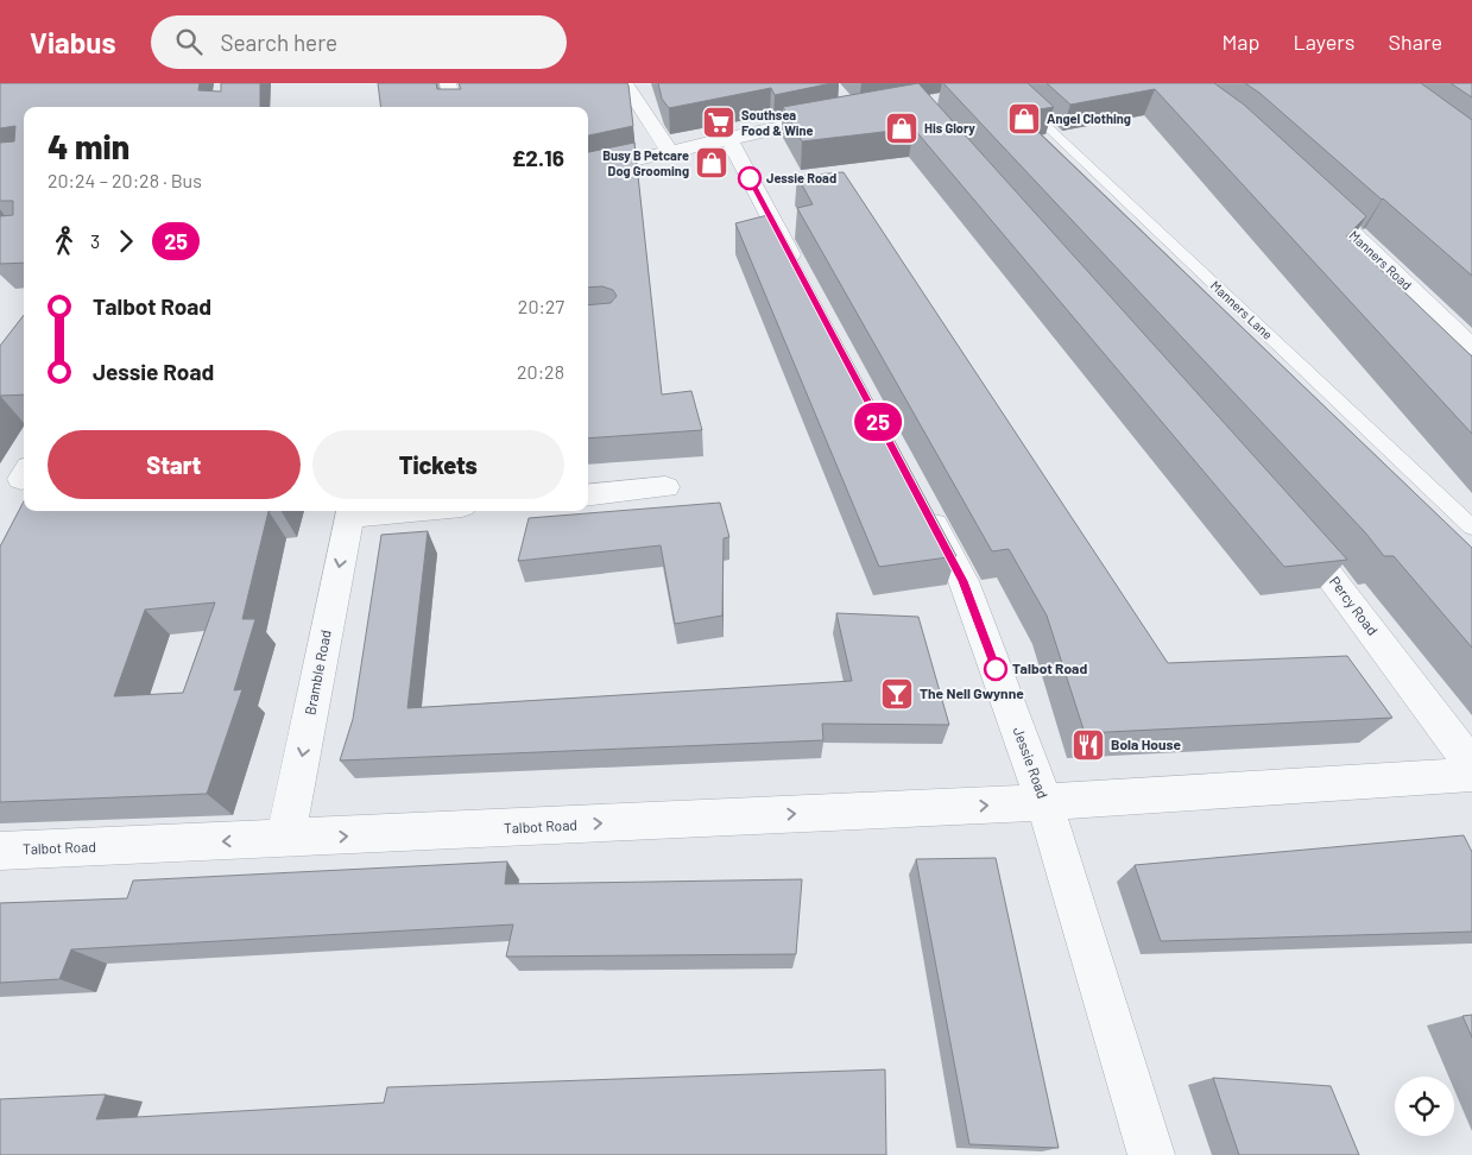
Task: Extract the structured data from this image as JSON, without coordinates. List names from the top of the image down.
{
  "streets": {
    "street": [
      "Manners Road",
      "Percy Road",
      "Bramble Road",
      "Jessie Road",
      "Talbot Road"
    ],
    "lane": ["Manners Lane"]
  },
  "crossings": [
    ["Bramble Road", "Talbot Road"],
    ["Jessie Road", "Talbot Road"]
  ],
  "one_way": ["Bramble Road"],
  "places": {
    "shop": ["Angel Clothing", "His Glory", "Busy B Petcare Dog Grooming"],
    "supermarket": ["Southsea Food & Wine"],
    "other": ["Jessie Road", "Talbot Road"],
    "bar": ["The Nell Gwynne"],
    "restaurant": ["Bola House"]
  },
  "lines": ["bus line 25"],
  "page": {
    "header": "Viabus",
    "search": "Search here",
    "nav": ["Map", "Layers", "Share"],
    "on_map": "25",
    "heading": ["4 min", "20:24 – 20:28 · Bus", "£2.16"],
    "legs": ["3", "25"],
    "list": [
      {
        "name": "Talbot Road",
        "value": "20:27"
      },
      {
        "name": "Jessie Road",
        "value": "20:28"
      }
    ],
    "buttons": ["Start", "Tickets"]
  }
}
